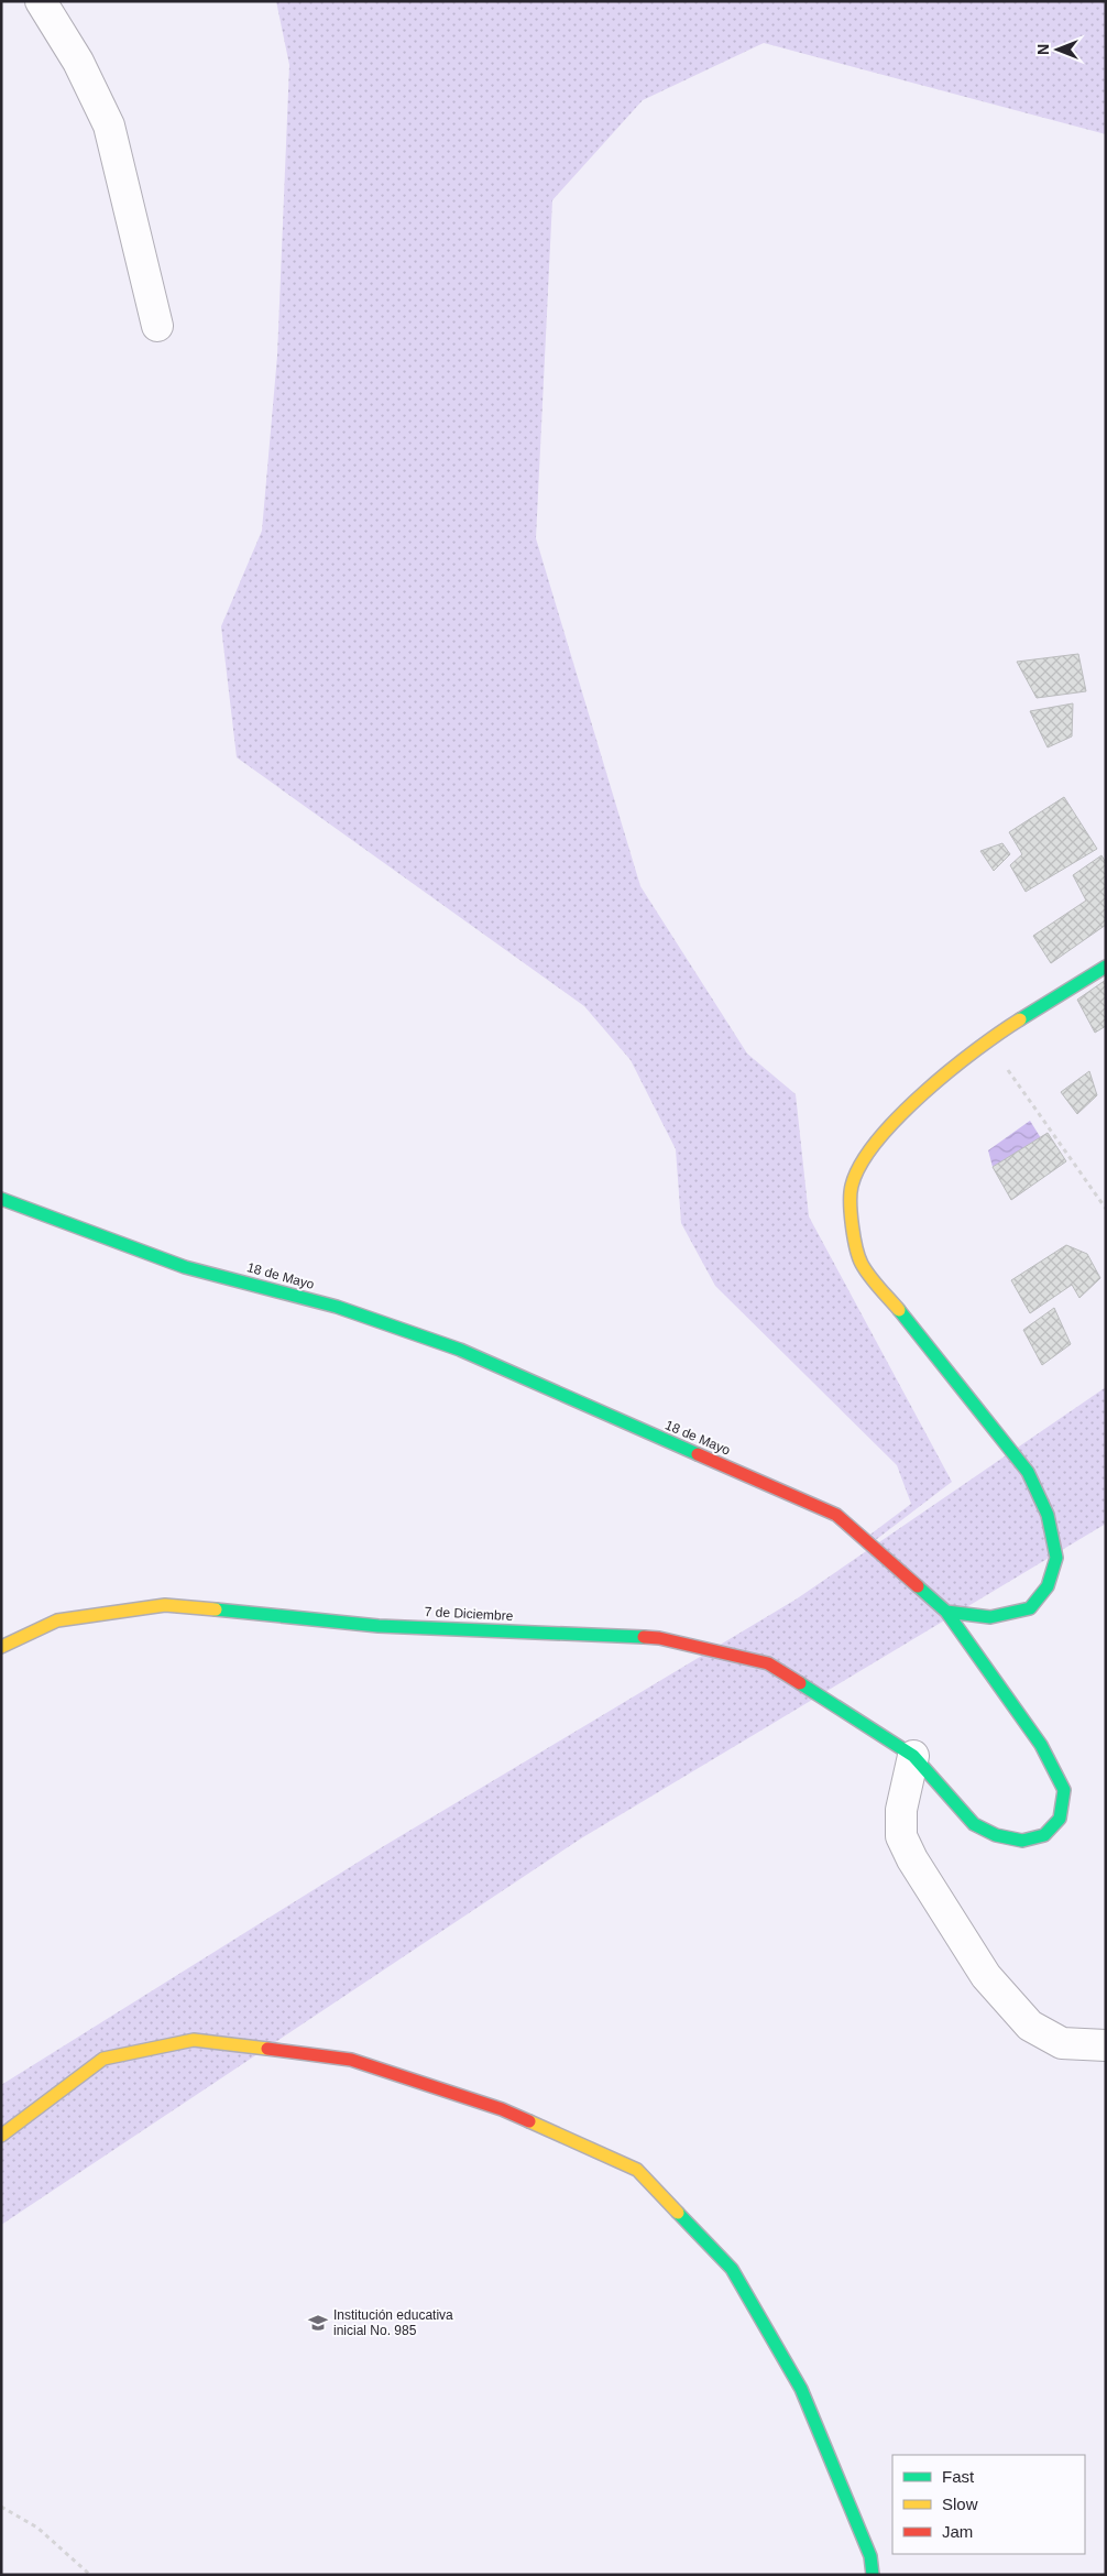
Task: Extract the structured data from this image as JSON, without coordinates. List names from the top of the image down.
{
  "streets": {
    "street": ["18 de Mayo", "7 de Diciembre"]
  },
  "crossings": [
    ["18 de Mayo", "7 de Diciembre"]
  ],
  "places": {
    "school or university": ["Institución educativa inicial No. 985"]
  },
  "legend": ["Fast", "Slow", "Jam"],
  "north": "left"
}
